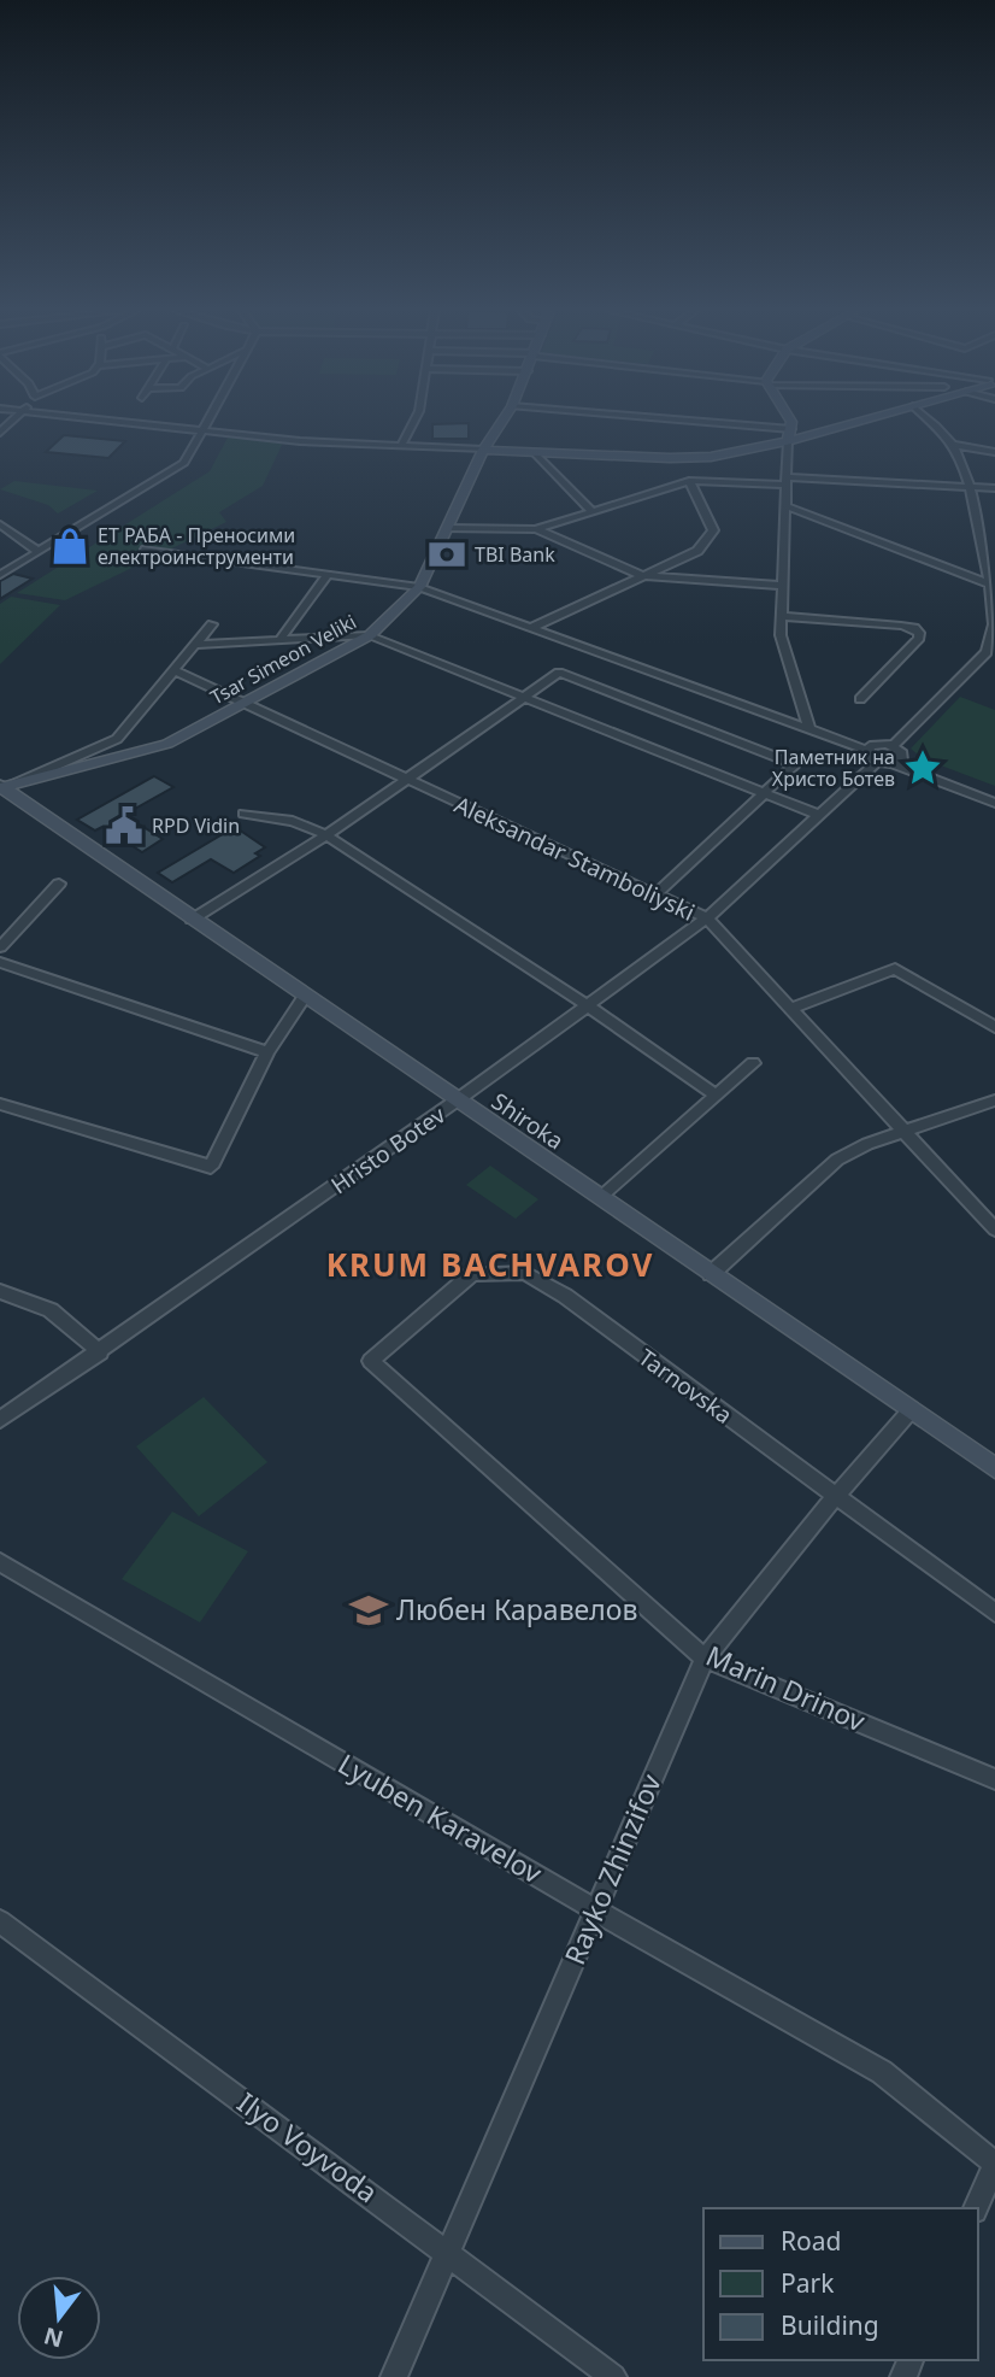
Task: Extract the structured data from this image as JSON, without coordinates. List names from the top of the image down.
{
  "streets": {
    "street": [
      "Tsar Simeon Veliki",
      "Aleksandar Stamboliyski",
      "Shiroka",
      "Hristo Botev",
      "Tarnovska",
      "Marin Drinov",
      "Lyuben Karavelov",
      "Rayko Zhinzifov",
      "Ilyo Voyvoda"
    ]
  },
  "crossings": [
    ["Tsar Simeon Veliki", "Aleksandar Stamboliyski"],
    ["Tsar Simeon Veliki", "Shiroka"],
    ["Aleksandar Stamboliyski", "Hristo Botev"],
    ["Shiroka", "Hristo Botev"],
    ["Shiroka", "Rayko Zhinzifov"],
    ["Tarnovska", "Marin Drinov"],
    ["Tarnovska", "Rayko Zhinzifov"],
    ["Marin Drinov", "Rayko Zhinzifov"],
    ["Lyuben Karavelov", "Rayko Zhinzifov"],
    ["Rayko Zhinzifov", "Ilyo Voyvoda"]
  ],
  "districts": ["KRUM BACHVAROV"],
  "places": {
    "shop": ["ЕТ РАБА - Преносими електроинструменти"],
    "bank": ["TBI Bank"],
    "place": ["Паметник на Христо Ботев"],
    "public building": ["RPD Vidin"],
    "school or university": ["Любен Каравелов"]
  },
  "legend": ["Road", "Park", "Building"],
  "north": "bottom"
}
